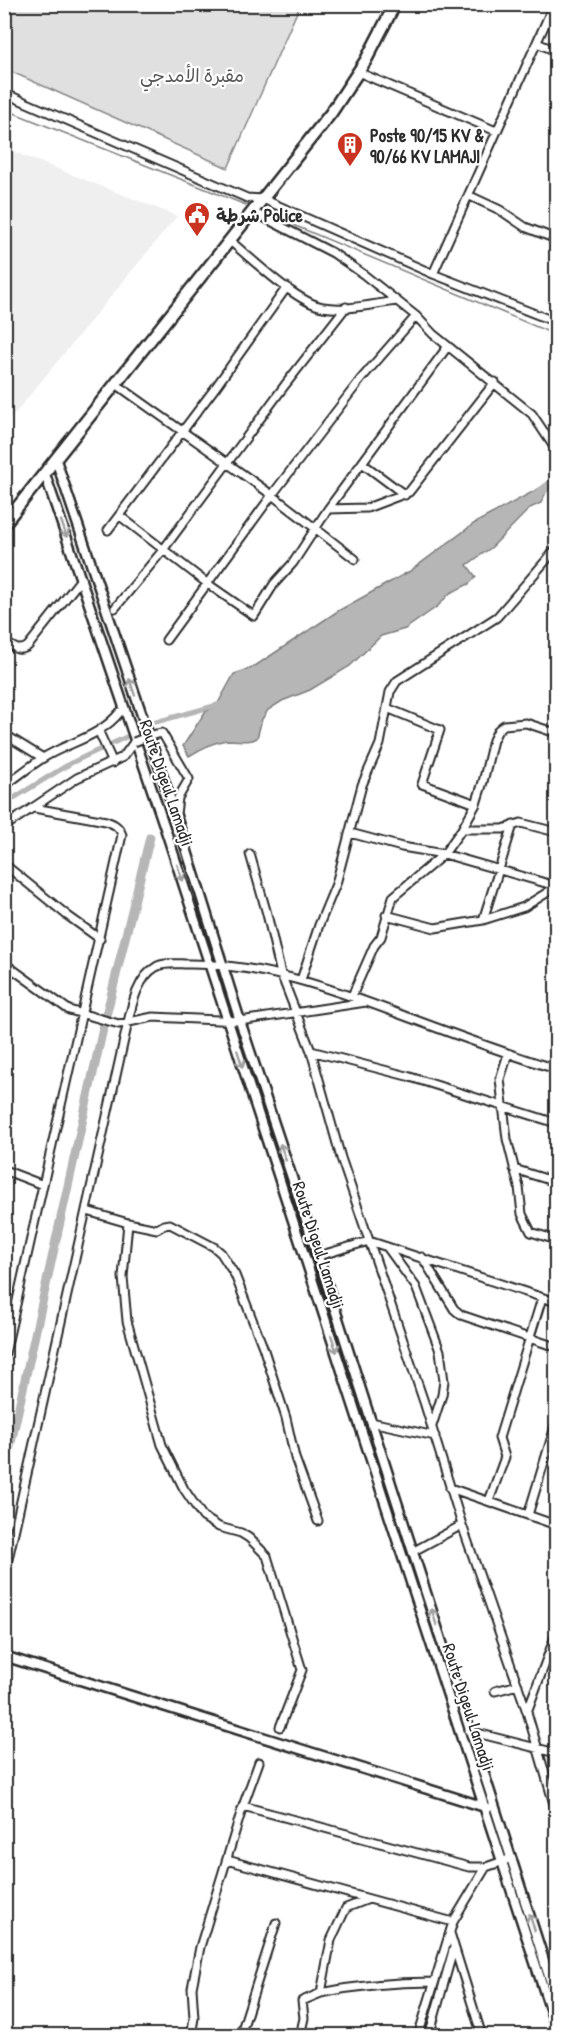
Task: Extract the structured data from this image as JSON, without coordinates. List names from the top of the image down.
{
  "streets": {
    "main road": ["Route Digeul Lamadji"]
  },
  "parks": ["مقبرة الأمدجي"],
  "places": {
    "building": ["Poste 90/15 KV & 90/66 KV LAMAJI"],
    "public building": ["شرطة Police"]
  }
}
